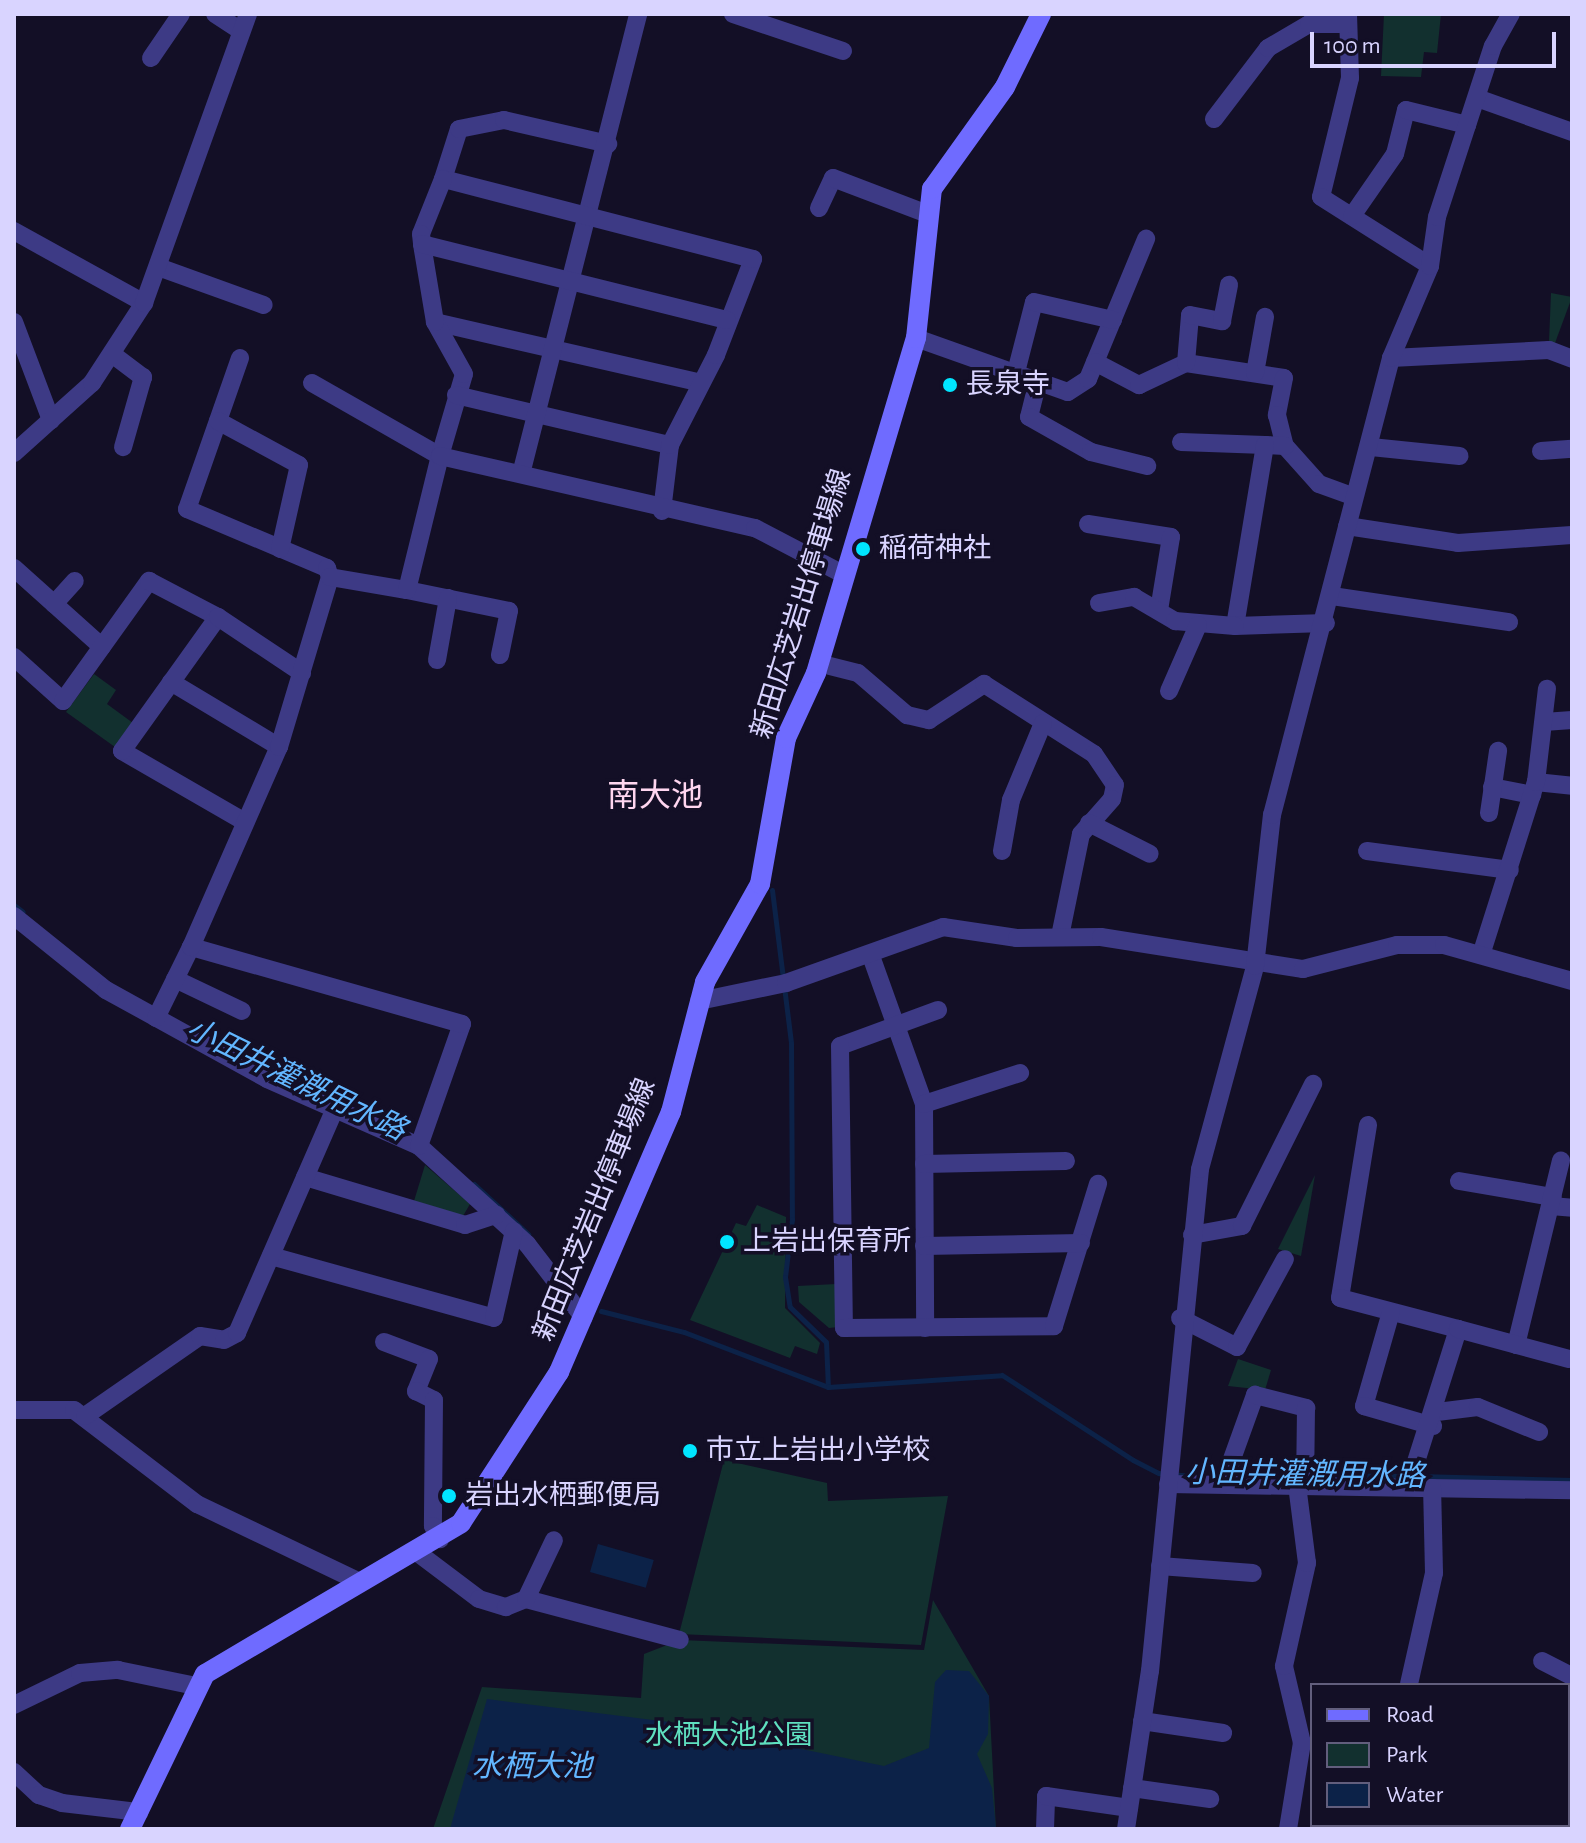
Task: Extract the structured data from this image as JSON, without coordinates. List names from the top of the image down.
{
  "streets": {
    "main road": ["新田広芝岩出停車場線"]
  },
  "districts": ["南大池"],
  "water": ["小田井灌漑用水路", "水栖大池"],
  "parks": ["水栖大池公園"],
  "places": [
    "長泉寺",
    "稲荷神社",
    "上岩出保育所",
    "市立上岩出小学校",
    "岩出水栖郵便局"
  ],
  "legend": ["Road", "Park", "Water"],
  "scale_bar": "100 m"
}
